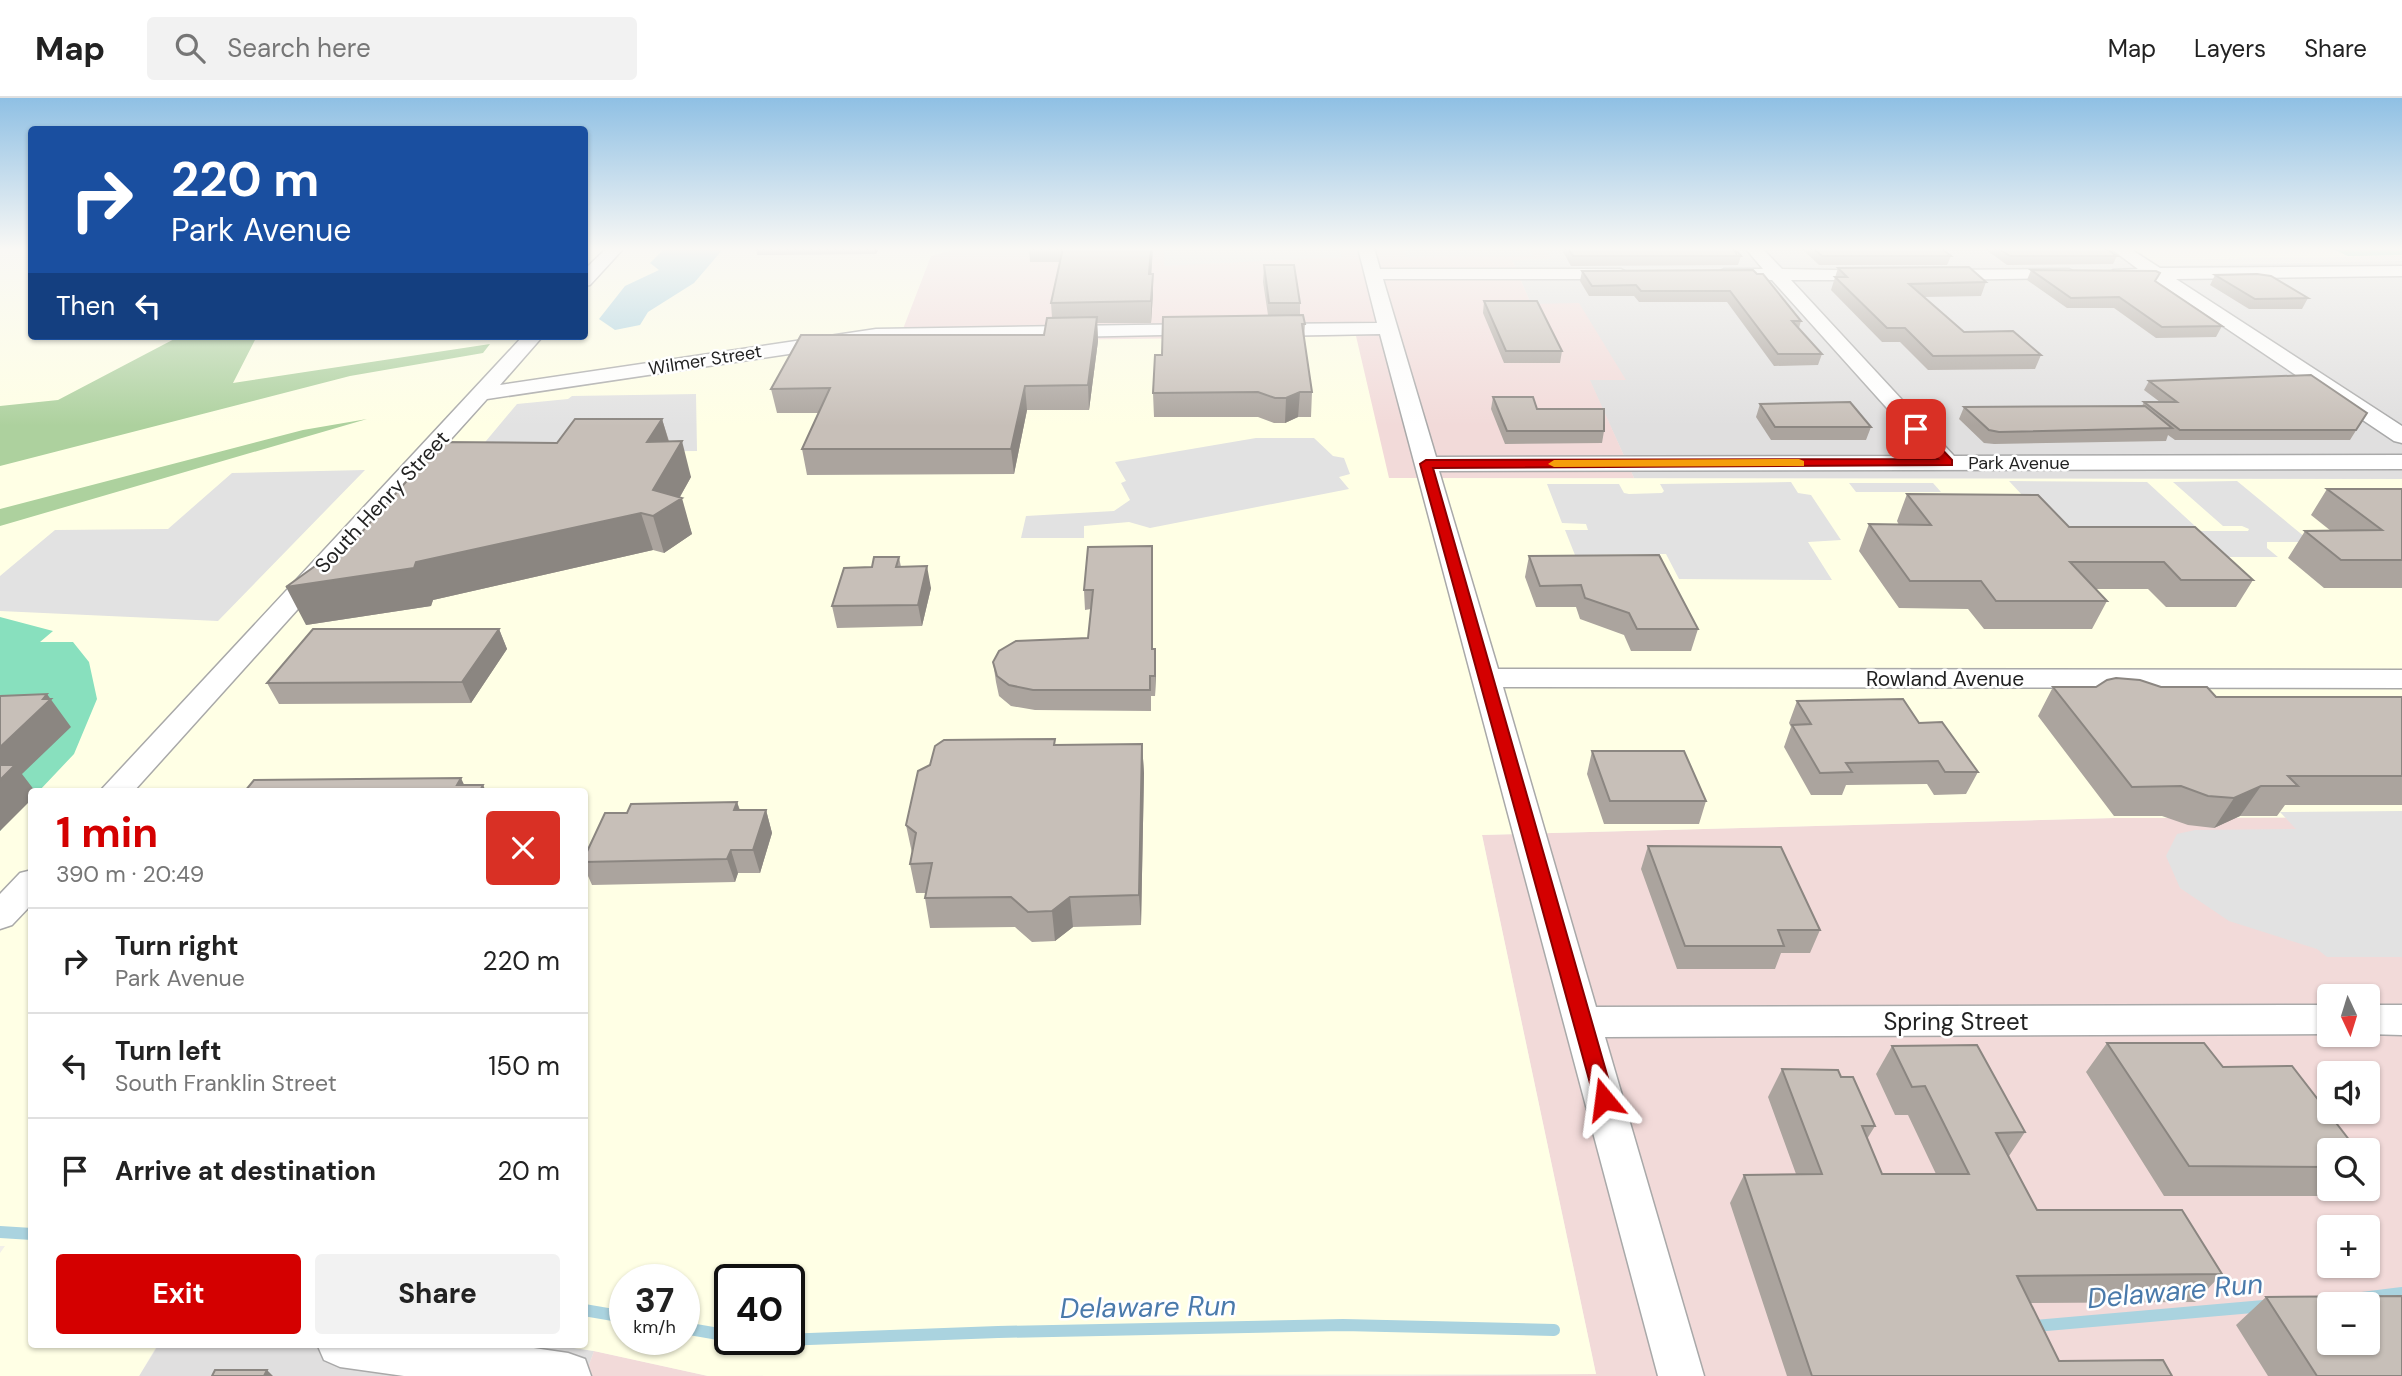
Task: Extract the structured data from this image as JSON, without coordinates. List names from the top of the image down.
{
  "streets": {
    "street": [
      "Wilmer Street",
      "Park Avenue",
      "South Henry Street",
      "Rowland Avenue",
      "Spring Street"
    ]
  },
  "crossings": [
    ["Wilmer Street", "South Henry Street"]
  ],
  "water": ["Delaware Run"],
  "north": "bottom",
  "page": {
    "header": "Map",
    "search": "Search here",
    "nav": ["Map", "Layers", "Share"],
    "turn": ["220 m", "Park Avenue"],
    "then": "Then",
    "heading": ["1 min", "390 m · 20:49"],
    "list": [
      {
        "name": "Turn right",
        "note": "Park Avenue",
        "value": "220 m"
      },
      {
        "name": "Turn left",
        "note": "South Franklin Street",
        "value": "150 m"
      },
      {
        "name": "Arrive at destination",
        "value": "20 m"
      }
    ],
    "map_buttons": ["+", "−"],
    "buttons": ["Exit", "Share"],
    "speed": "37 km/h",
    "limit": "40"
  }
}
